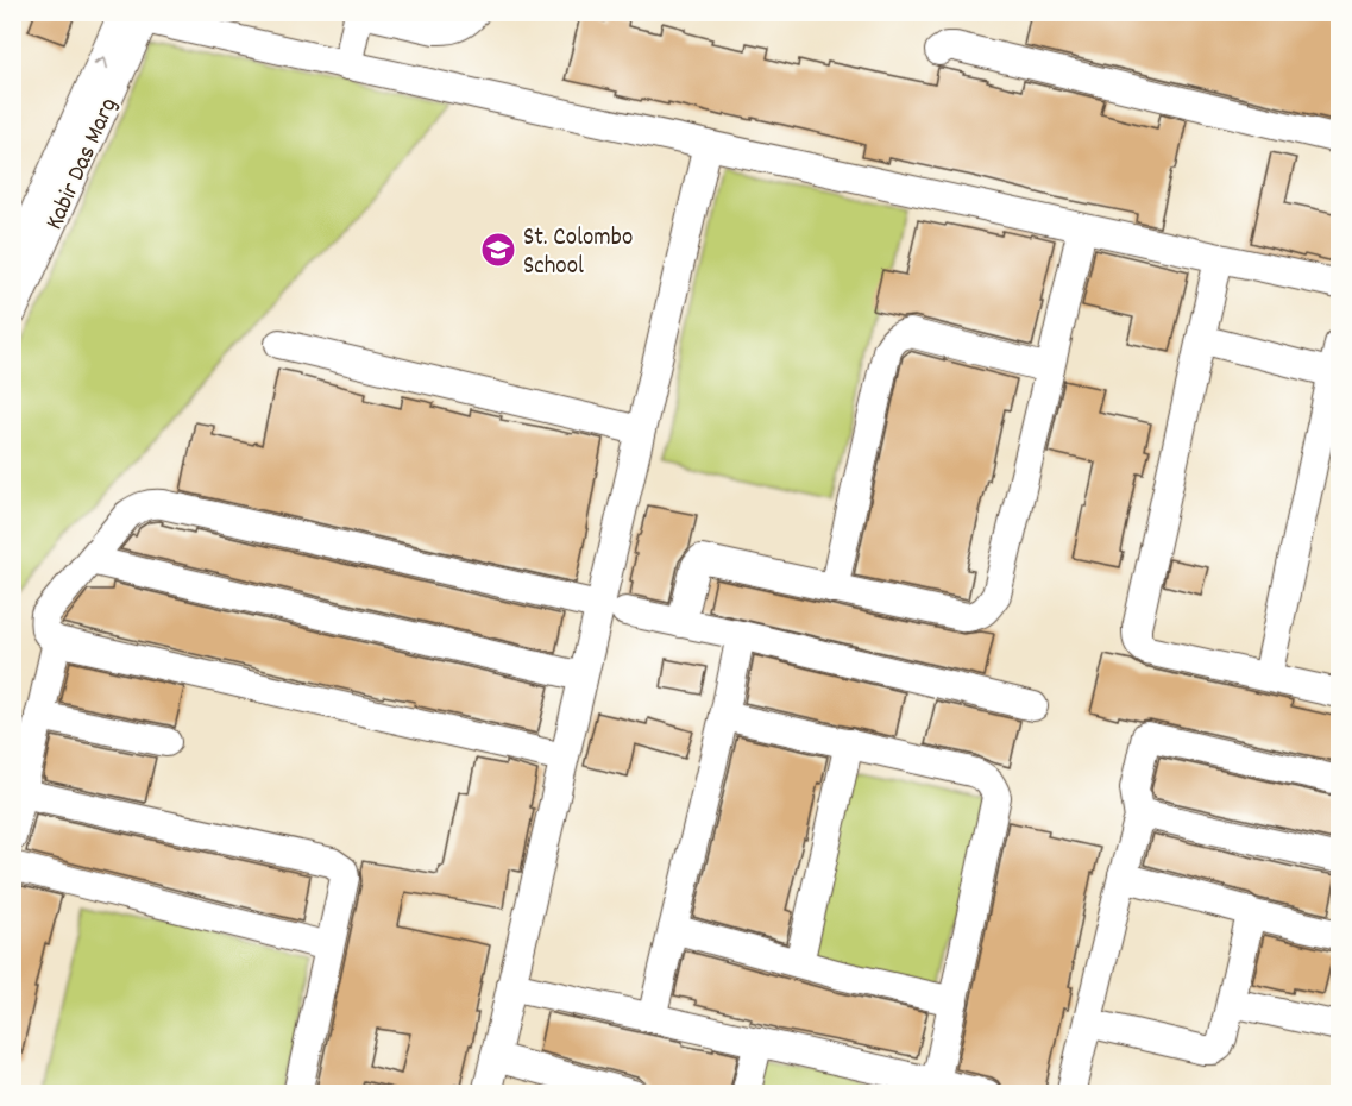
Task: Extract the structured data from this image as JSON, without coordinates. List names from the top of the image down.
{
  "streets": {
    "street": ["Kabir Das Marg"]
  },
  "places": {
    "school or university": ["St. Colombo School"]
  }
}
